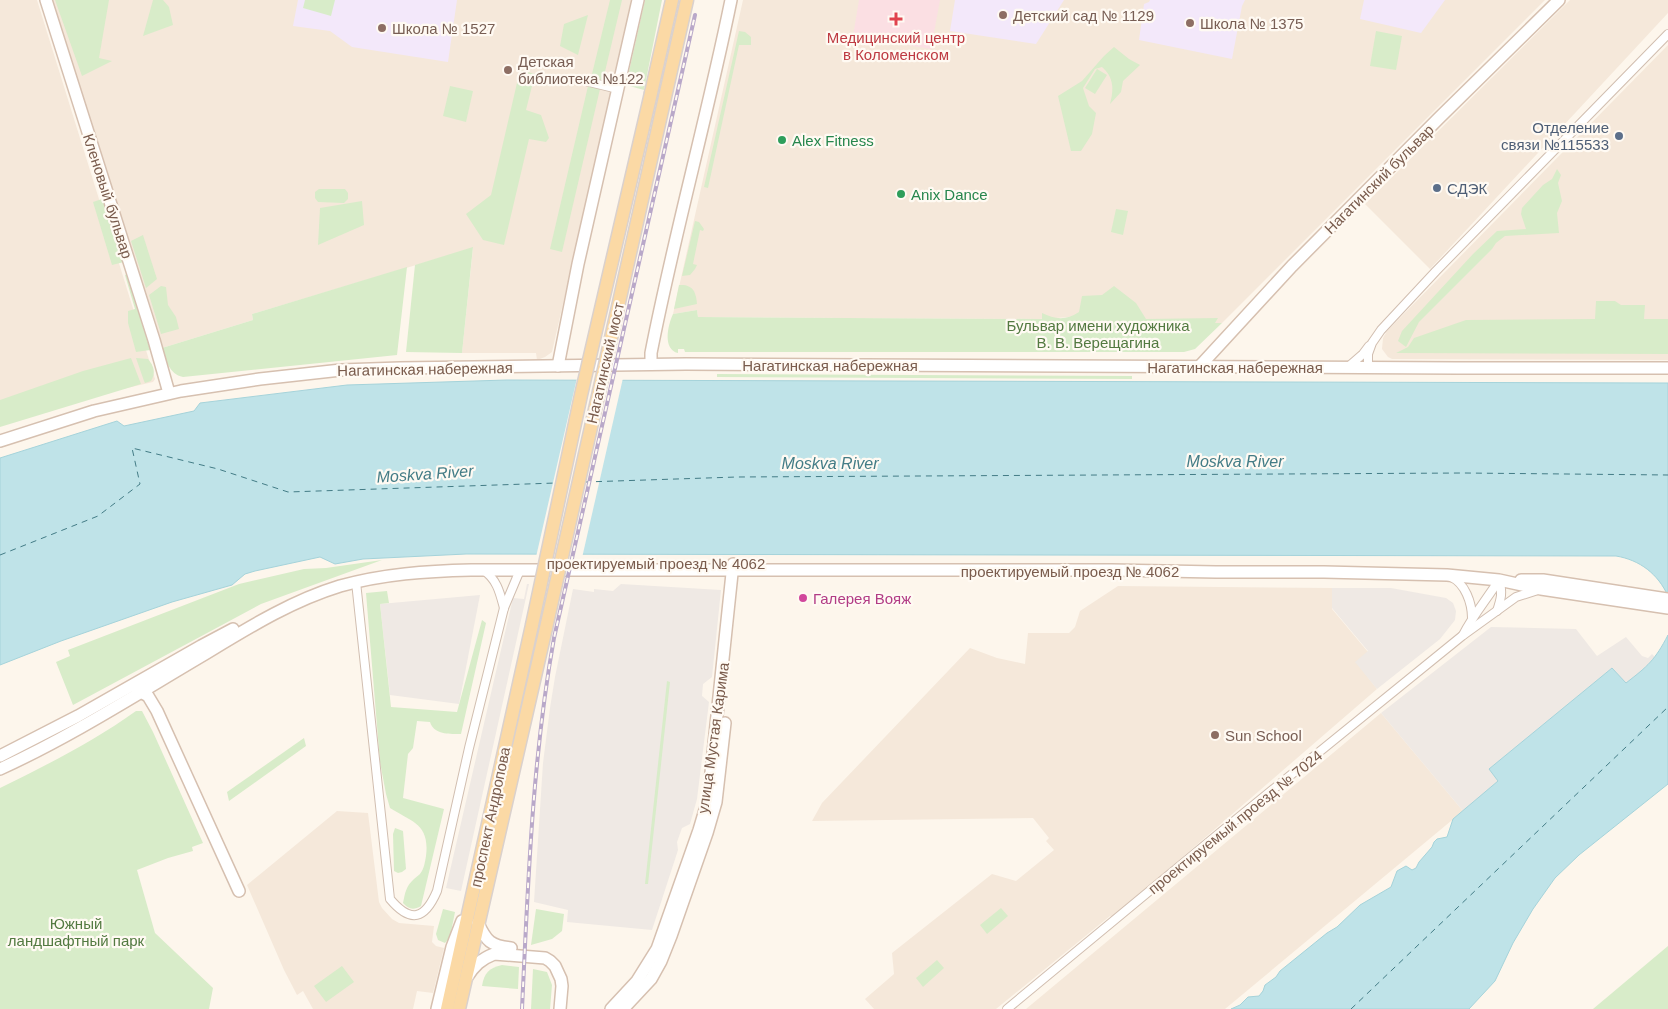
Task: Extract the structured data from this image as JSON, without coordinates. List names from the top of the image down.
{
  "streets": {
    "main road": [
      "Нагатинский бульвар",
      "Кленовый бульвар",
      "Нагатинский мост",
      "Нагатинская набережная",
      "проектируемый проезд № 4062",
      "улица Мустая Карима",
      "проспект Андропова"
    ],
    "street": ["проектируемый проезд № 7024"]
  },
  "crossings": [
    ["Нагатинский бульвар", "Нагатинская набережная"],
    ["Кленовый бульвар", "Нагатинская набережная"],
    ["Нагатинский мост", "проспект Андропова"],
    ["проектируемый проезд № 4062", "улица Мустая Карима"],
    ["проектируемый проезд № 4062", "проектируемый проезд № 7024"]
  ],
  "water": ["Moskva River"],
  "parks": ["Бульвар имени художника В. В. Верещагина", "Южный ландшафтный парк"],
  "places": {
    "other": [
      "Детский сад № 1129",
      "Школа № 1375",
      "Школа № 1527",
      "Детская библиотека №122",
      "Отделение связи №115533",
      "Alex Fitness",
      "СДЭК",
      "Anix Dance",
      "Галерея Вояж",
      "Sun School"
    ],
    "health": ["Медицинский центр в Коломенском"]
  }
}
